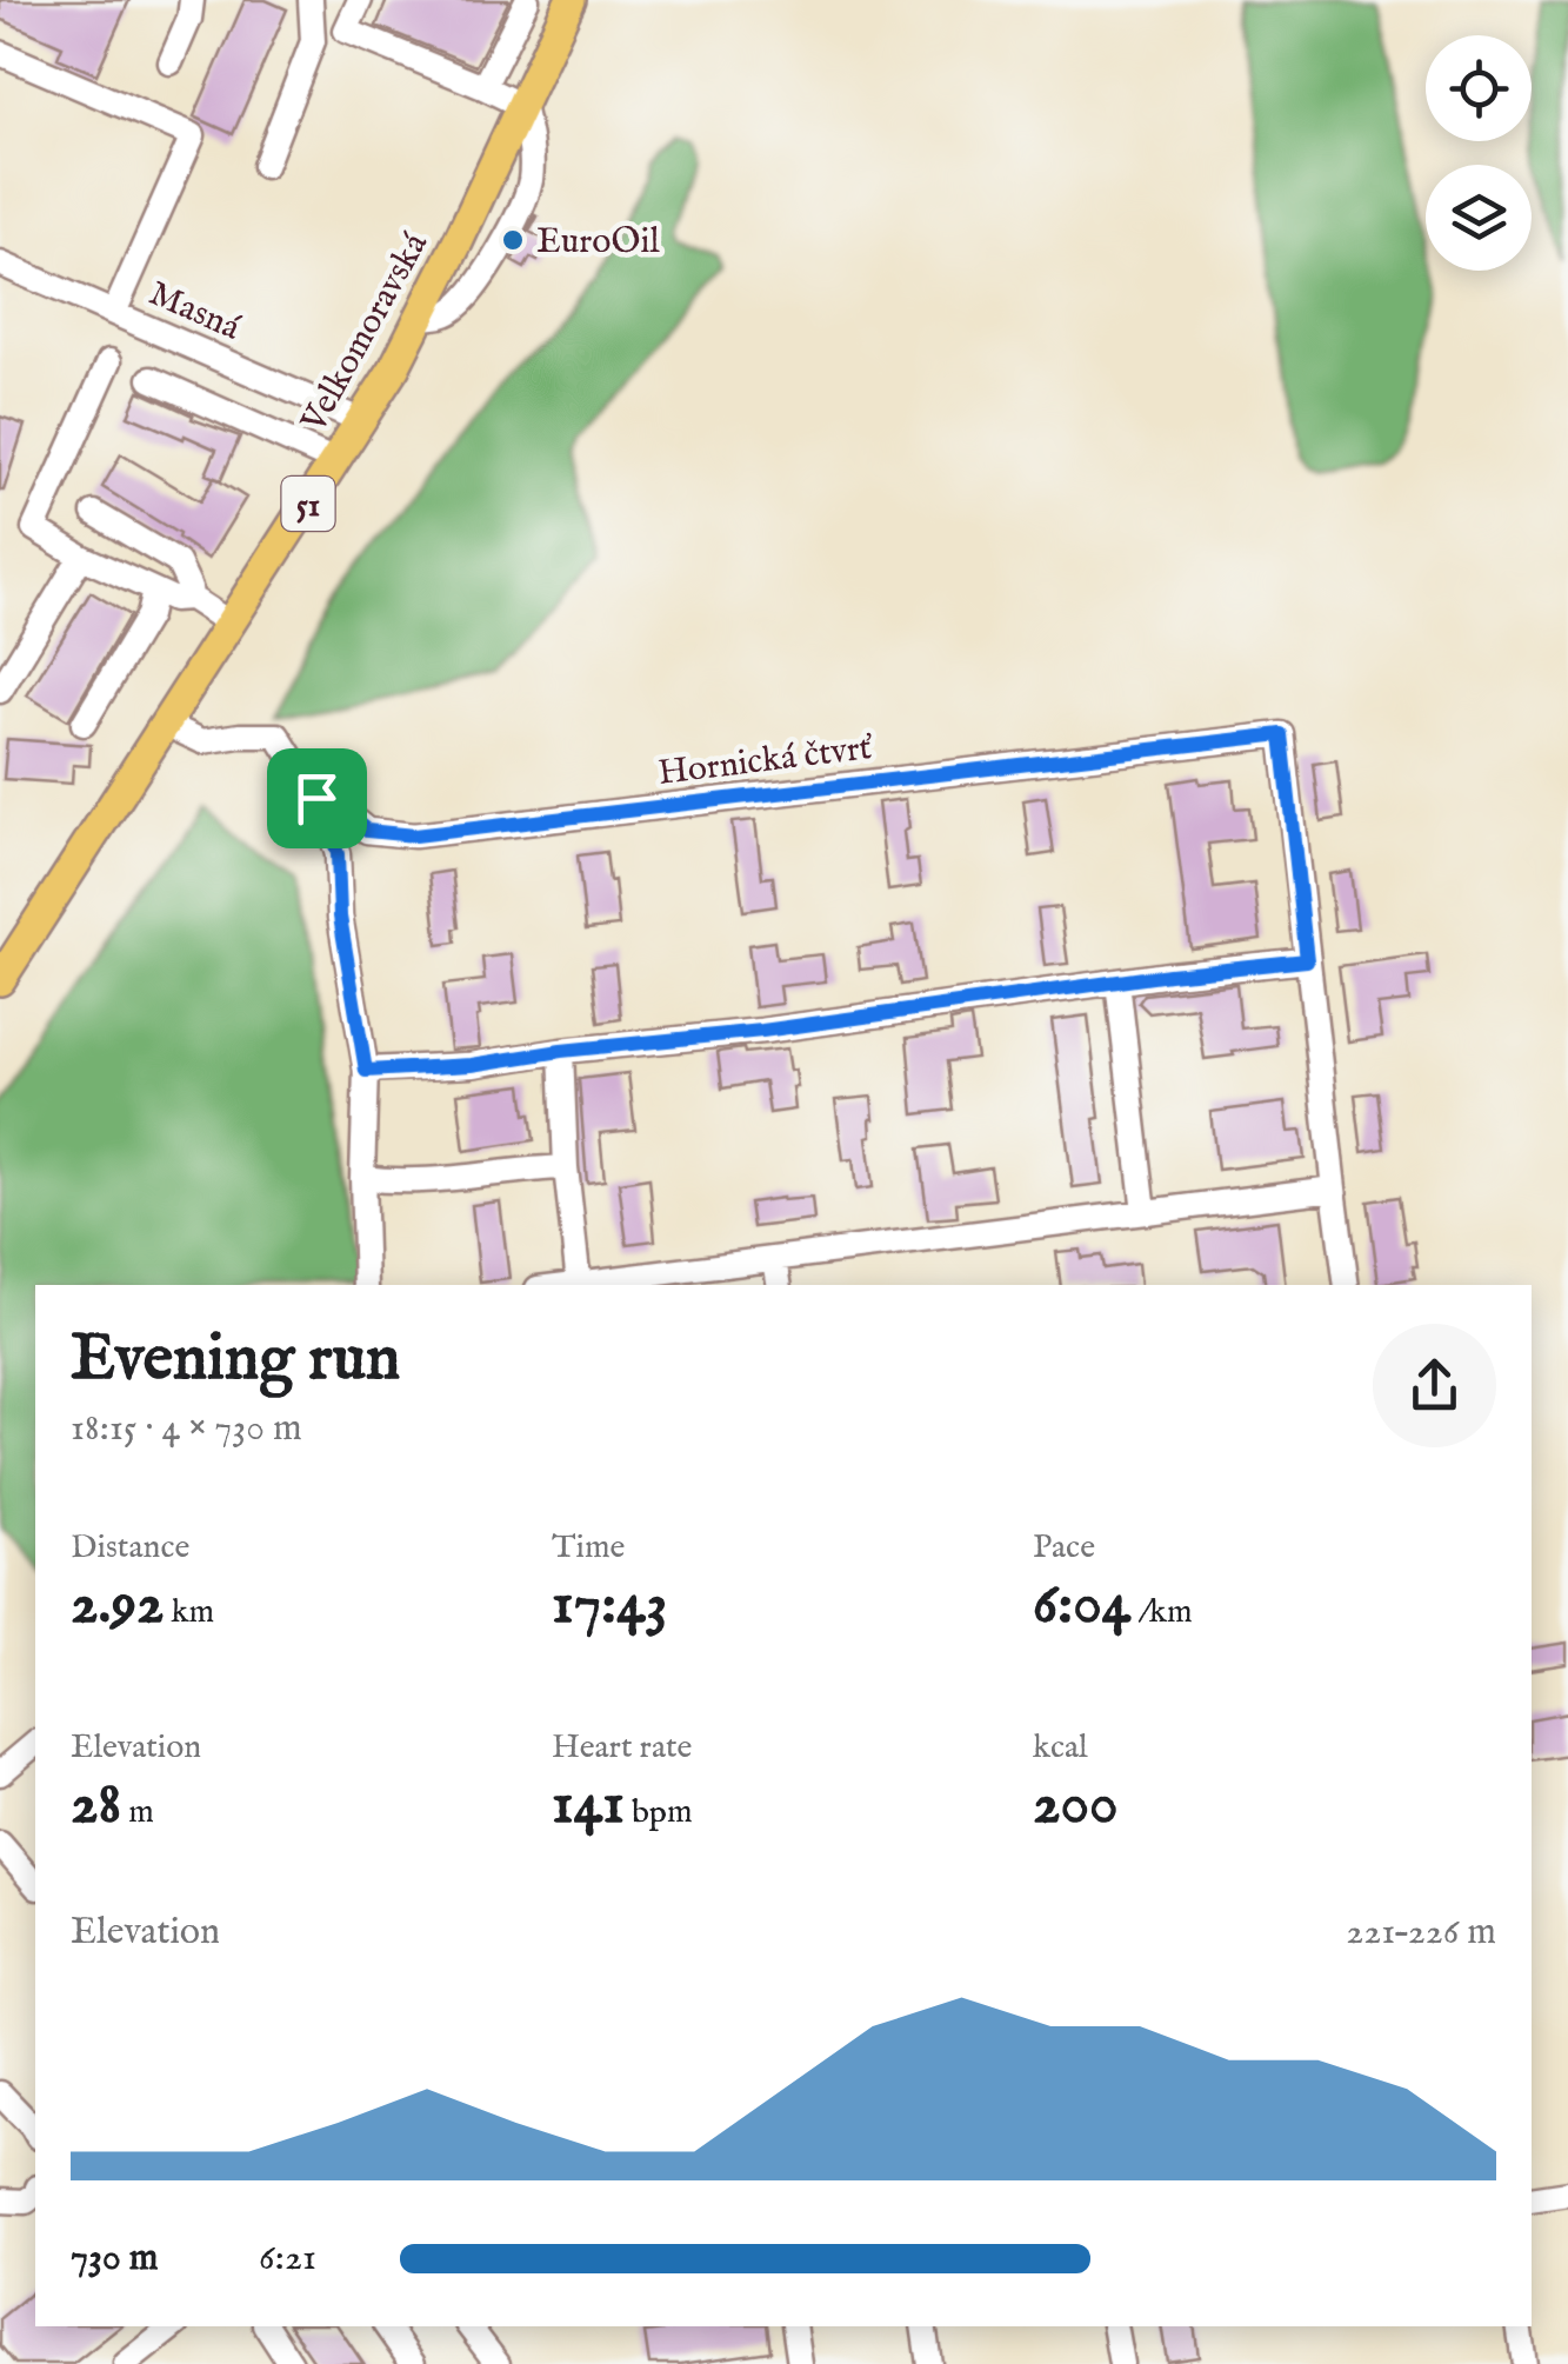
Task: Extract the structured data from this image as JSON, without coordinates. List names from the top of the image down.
{
  "streets": {
    "main road": ["Velkomoravská", "51"],
    "street": ["Masná", "Hornická čtvrť"]
  },
  "crossings": [
    ["Masná", "Velkomoravská"]
  ],
  "places": ["EuroOil"],
  "page": {
    "heading": ["Evening run", "18:15 · 4 × 730 m"],
    "stats": [
      ["Distance", "2.92 km"],
      ["Time", "17:43"],
      ["Pace", "6:04 /km"],
      ["Elevation", "28 m"],
      ["Heart rate", "141 bpm"],
      ["kcal", "200"]
    ],
    "chart": ["Elevation", "221–226 m"],
    "list": [
      {
        "name": "730 m",
        "note": "6:21"
      }
    ]
  }
}
